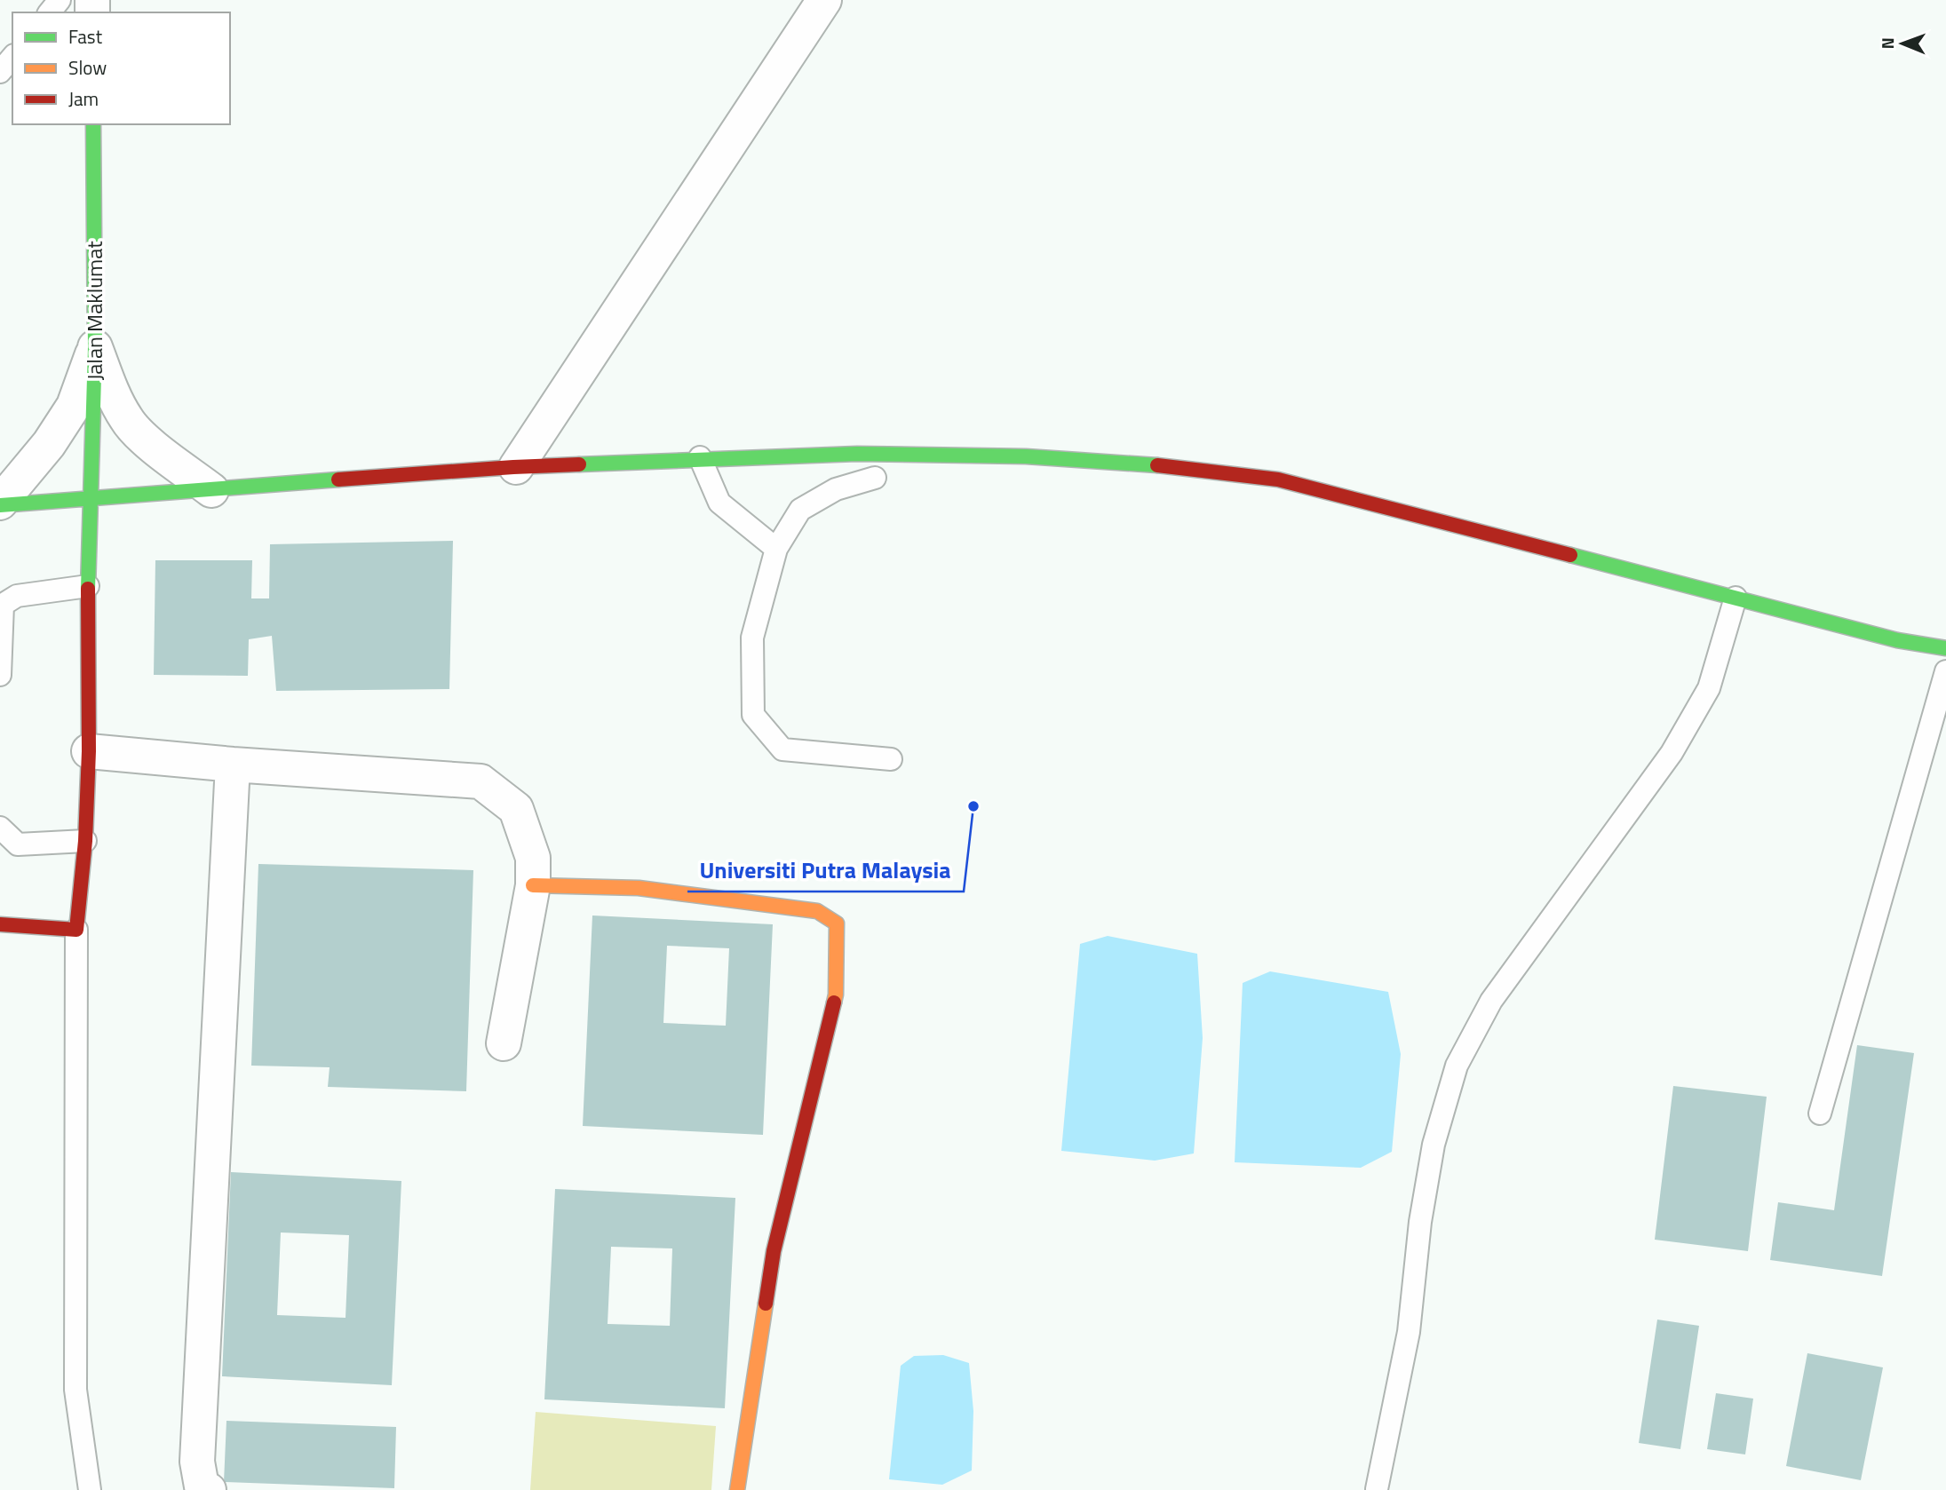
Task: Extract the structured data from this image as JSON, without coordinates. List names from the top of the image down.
{
  "streets": {
    "street": ["Jalan Maklumat"]
  },
  "places": ["Universiti Putra Malaysia"],
  "legend": ["Fast", "Slow", "Jam"],
  "north": "left"
}
